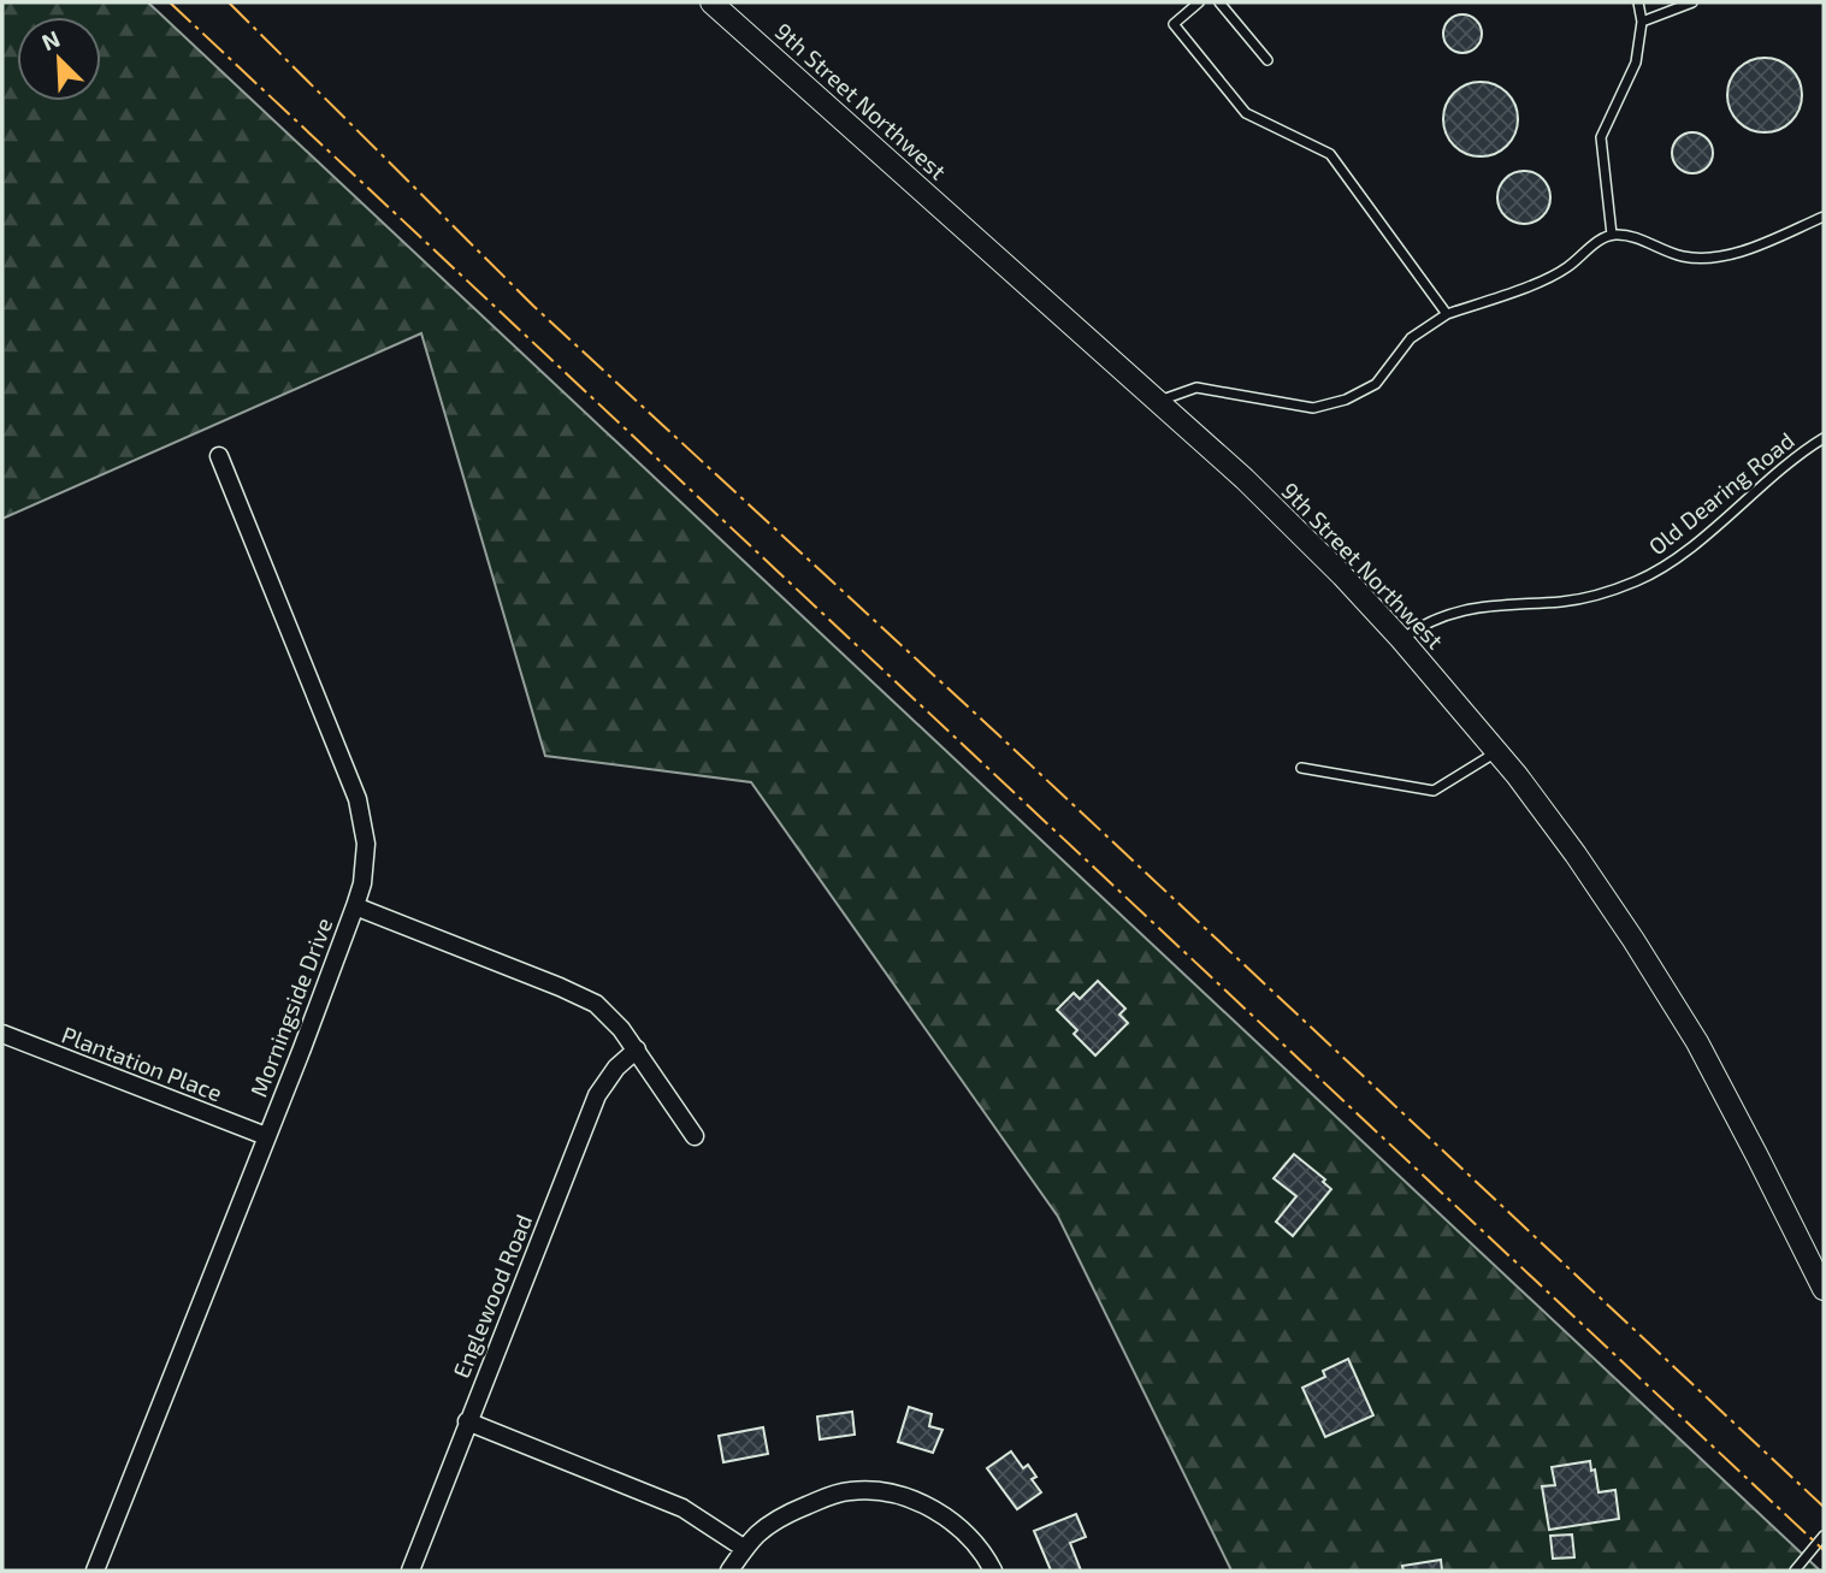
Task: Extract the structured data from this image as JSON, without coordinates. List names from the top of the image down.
{
  "streets": {
    "street": [
      "9th Street Northwest",
      "Morningside Drive",
      "Plantation Place",
      "Englewood Road"
    ],
    "lane": ["Old Dearing Road"]
  },
  "crossings": [
    ["9th Street Northwest", "Old Dearing Road"],
    ["Morningside Drive", "Plantation Place"]
  ],
  "north": "top left"
}
